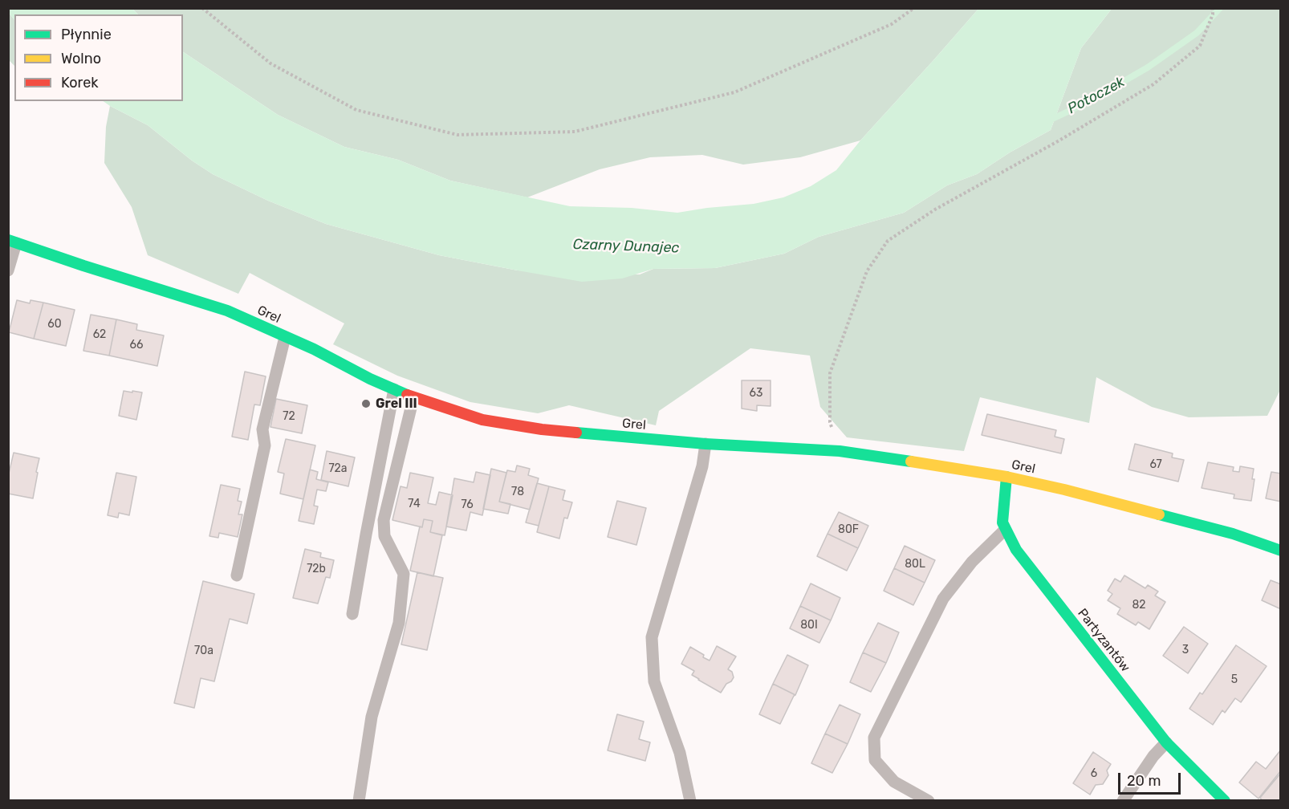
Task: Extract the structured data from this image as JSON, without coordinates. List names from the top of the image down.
{
  "streets": {
    "street": ["Grel", "Partyzantów"]
  },
  "crossings": [
    ["Grel", "Partyzantów"]
  ],
  "water": ["Potoczek", "Czarny Dunajec"],
  "places": ["Grel III"],
  "house_numbers": [
    "60",
    "62",
    "66",
    "63",
    "72",
    "67",
    "72a",
    "78",
    "74",
    "76",
    "80F",
    "80L",
    "72b",
    "82",
    "80I",
    "3",
    "70a",
    "5",
    "6"
  ],
  "legend": ["Płynnie", "Wolno", "Korek"],
  "scale_bar": "20 m"
}
